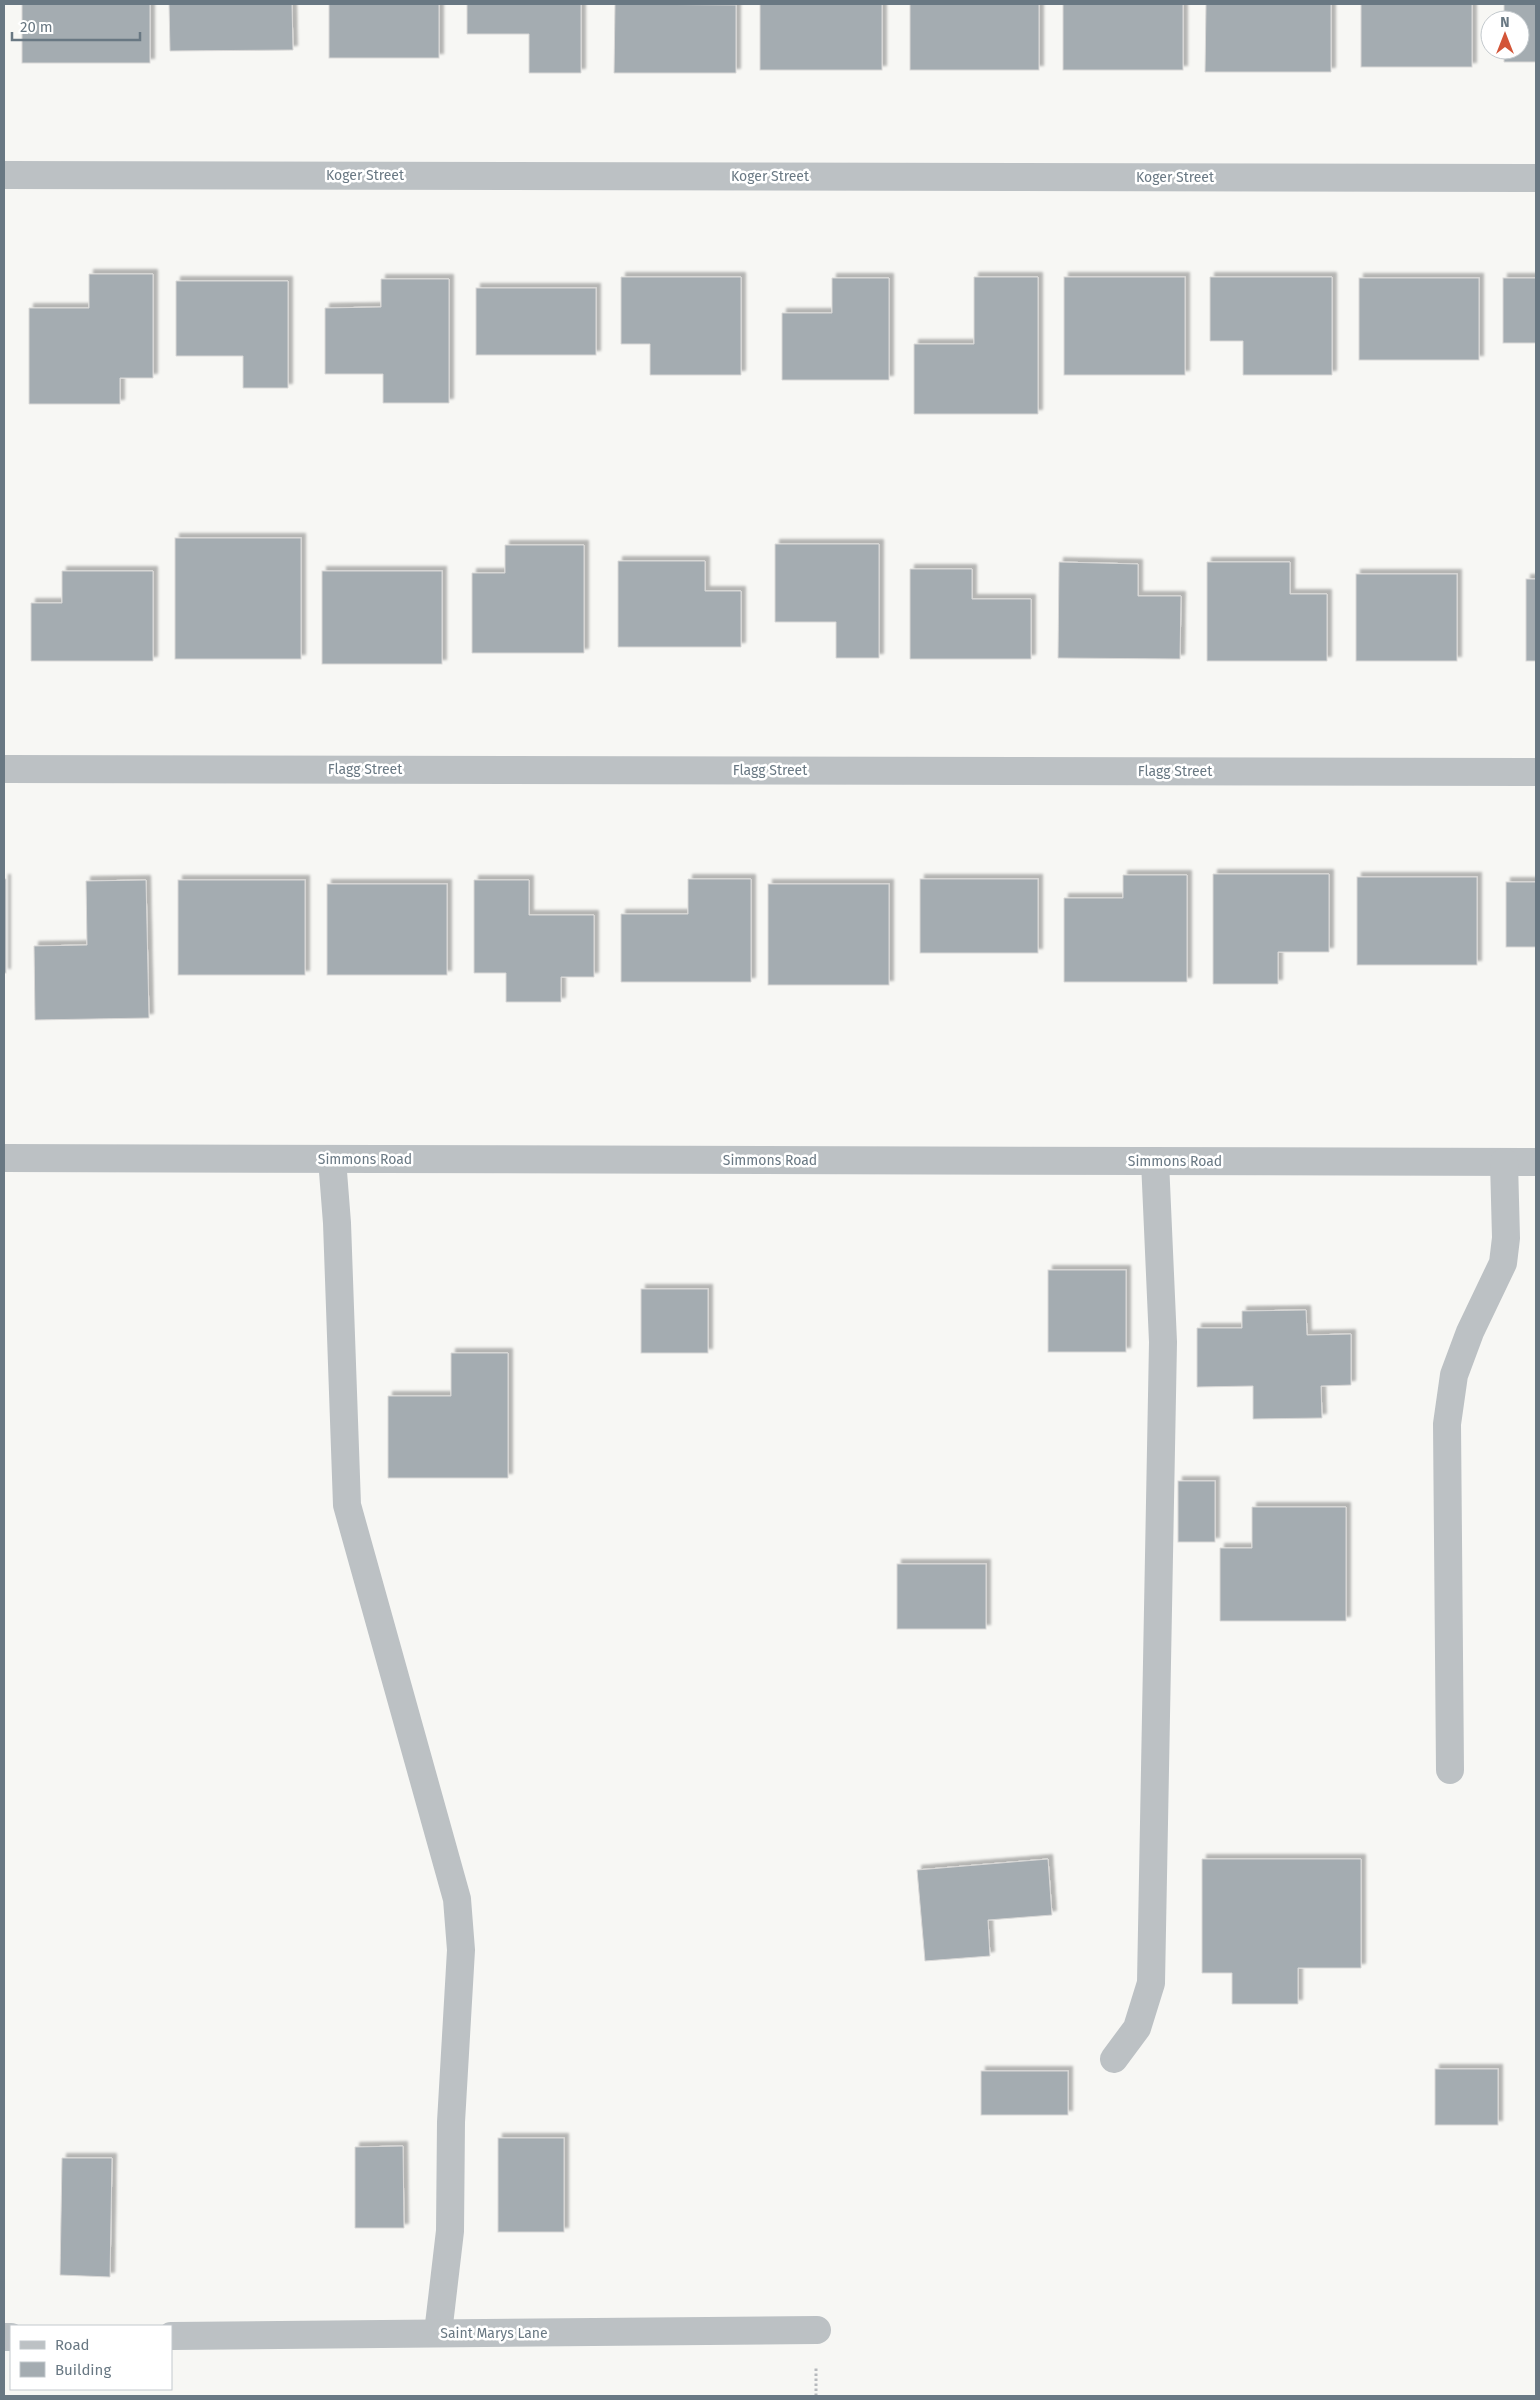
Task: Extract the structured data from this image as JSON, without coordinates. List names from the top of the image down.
{
  "streets": {
    "street": [
      "Koger Street",
      "Flagg Street",
      "Simmons Road",
      "Saint Marys Lane"
    ]
  },
  "legend": ["Road", "Building"],
  "scale_bar": "20 m",
  "north": "top"
}
